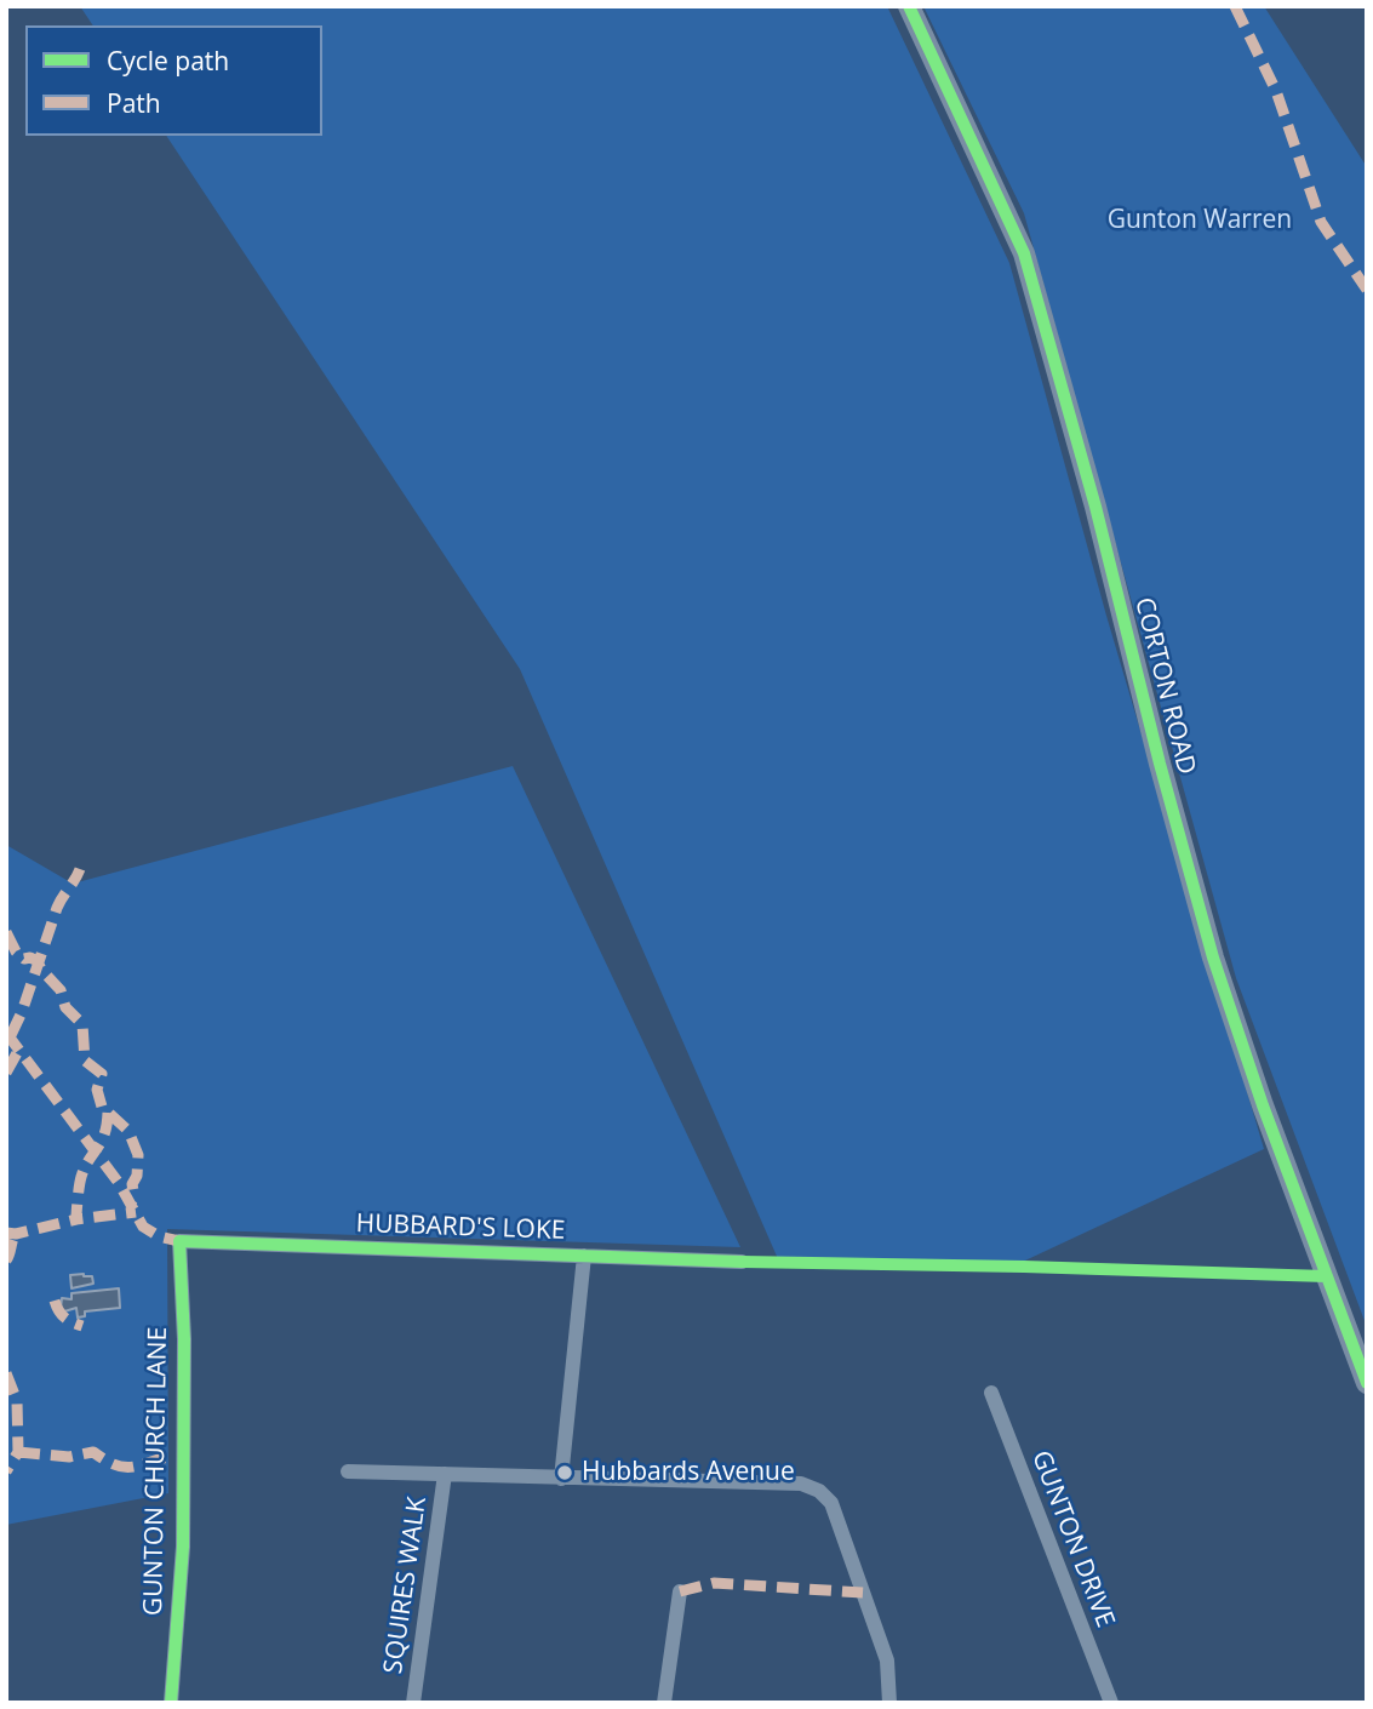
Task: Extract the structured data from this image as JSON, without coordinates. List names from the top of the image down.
{
  "streets": {
    "main road": ["CORTON ROAD"],
    "street": [
      "HUBBARD'S LOKE",
      "GUNTON CHURCH LANE",
      "GUNTON DRIVE",
      "SQUIRES WALK"
    ]
  },
  "crossings": [
    ["HUBBARD'S LOKE", "GUNTON CHURCH LANE"]
  ],
  "parks": ["Gunton Warren"],
  "places": ["Hubbards Avenue"],
  "legend": ["Cycle path", "Path"]
}
